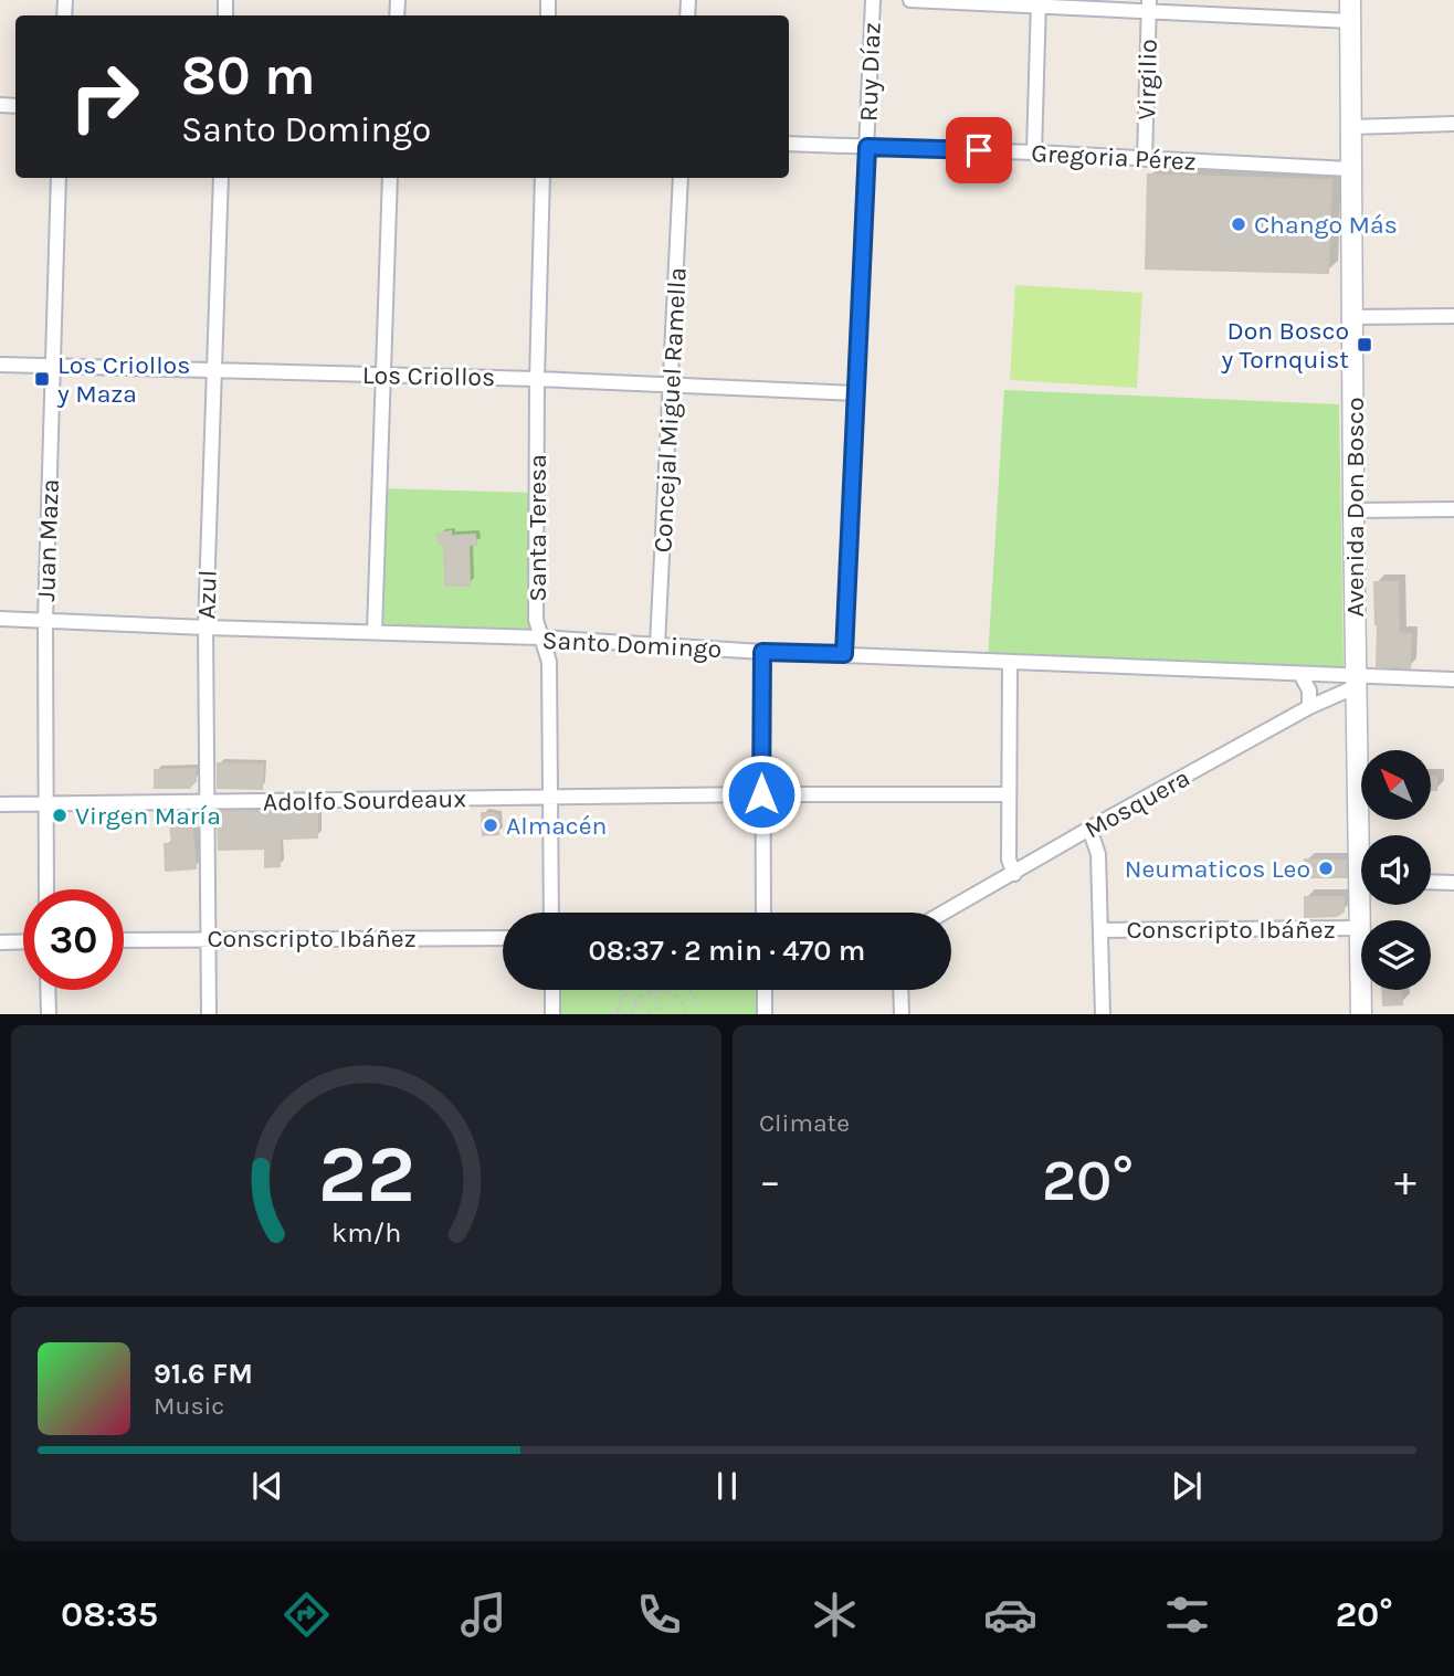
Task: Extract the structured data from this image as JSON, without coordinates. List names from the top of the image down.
{
  "streets": {
    "main road": ["Avenida Don Bosco"],
    "street": [
      "Ruy Díaz",
      "Virgilio",
      "Gregoria Pérez",
      "Los Criollos",
      "Concejal Miguel Ramella",
      "Santa Teresa",
      "Juan Maza",
      "Azul",
      "Santo Domingo",
      "Adolfo Sourdeaux",
      "Mosquera",
      "Conscripto Ibáñez"
    ]
  },
  "crossings": [
    ["Ruy Díaz", "Gregoria Pérez"],
    ["Ruy Díaz", "Los Criollos"],
    ["Ruy Díaz", "Santo Domingo"],
    ["Virgilio", "Gregoria Pérez"],
    ["Gregoria Pérez", "Avenida Don Bosco"],
    ["Los Criollos", "Concejal Miguel Ramella"],
    ["Los Criollos", "Santa Teresa"],
    ["Los Criollos", "Juan Maza"],
    ["Los Criollos", "Azul"],
    ["Concejal Miguel Ramella", "Santo Domingo"],
    ["Avenida Don Bosco", "Santo Domingo"],
    ["Avenida Don Bosco", "Mosquera"],
    ["Avenida Don Bosco", "Conscripto Ibáñez"],
    ["Santa Teresa", "Santo Domingo"],
    ["Santa Teresa", "Adolfo Sourdeaux"],
    ["Juan Maza", "Santo Domingo"],
    ["Juan Maza", "Adolfo Sourdeaux"],
    ["Azul", "Santo Domingo"],
    ["Azul", "Adolfo Sourdeaux"],
    ["Azul", "Conscripto Ibáñez"],
    ["Santo Domingo", "Mosquera"]
  ],
  "places": {
    "other": [
      "Chango Más",
      "Virgen María",
      "Almacén",
      "Neumaticos Leo"
    ],
    "transit": ["Don Bosco y Tornquist", "Los Criollos y Maza"]
  },
  "north": "top left",
  "page": {
    "turn": ["80 m", "Santo Domingo"],
    "limit": "30",
    "trip": "08:37 · 2 min · 470 m",
    "tile": "Climate",
    "heat": ["−", "20°", "+"],
    "song": ["91.6 FM", "Music"],
    "tabs": ["08:35", "20°"],
    "gauge": ["22", "km/h"]
  }
}
